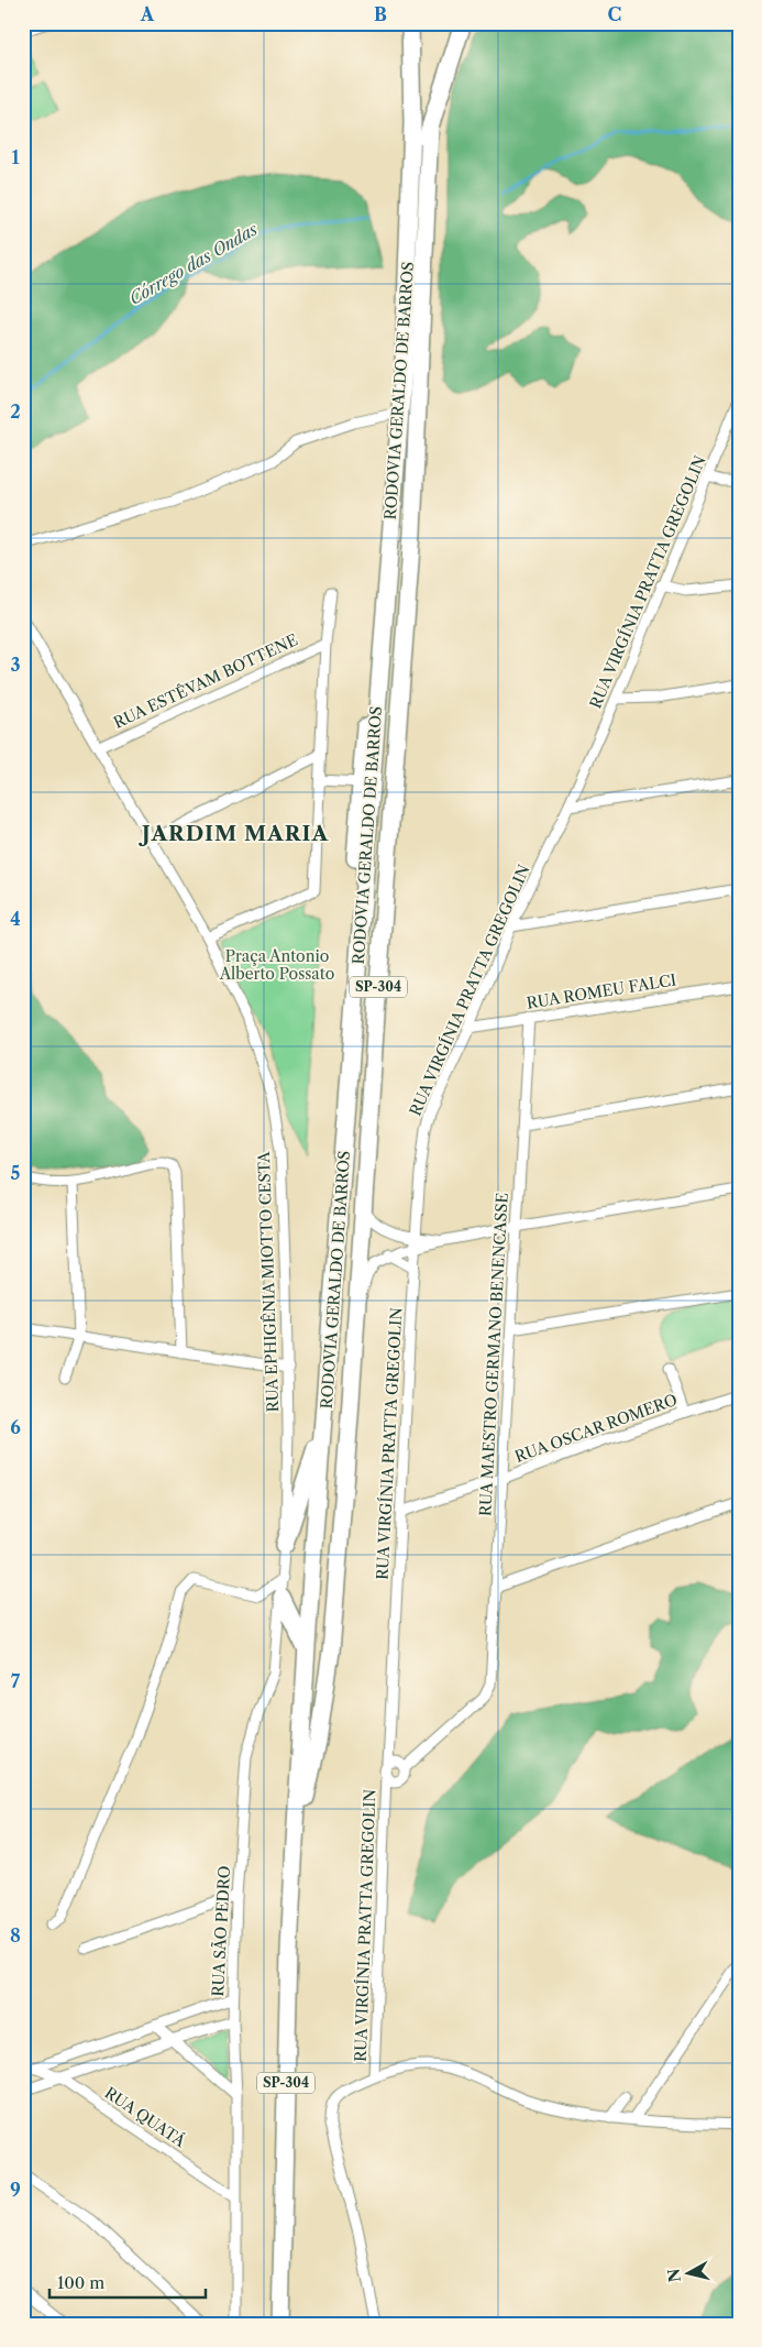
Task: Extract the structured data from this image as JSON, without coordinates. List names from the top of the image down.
{
  "streets": {
    "highway": ["RODOVIA GERALDO DE BARROS", "SP-304"],
    "street": [
      "RUA VIRGÍNIA PRATTA GREGOLIN",
      "RUA ESTÊVAM BOTTENE",
      "RUA ROMEU FALCI",
      "RUA EPHIGÊNIA MIOTTO CESTA",
      "RUA MAESTRO GERMANO BENENCASSE",
      "RUA OSCAR ROMERO",
      "RUA SÃO PEDRO",
      "RUA QUATÁ"
    ]
  },
  "crossings": [
    ["RUA VIRGÍNIA PRATTA GREGOLIN", "RUA ROMEU FALCI"],
    ["RUA VIRGÍNIA PRATTA GREGOLIN", "RUA MAESTRO GERMANO BENENCASSE"],
    ["RUA VIRGÍNIA PRATTA GREGOLIN", "RUA OSCAR ROMERO"],
    ["RUA ESTÊVAM BOTTENE", "RUA EPHIGÊNIA MIOTTO CESTA"],
    ["RUA ROMEU FALCI", "RUA MAESTRO GERMANO BENENCASSE"],
    ["RUA EPHIGÊNIA MIOTTO CESTA", "RUA SÃO PEDRO"],
    ["RUA MAESTRO GERMANO BENENCASSE", "RUA OSCAR ROMERO"],
    ["RUA SÃO PEDRO", "RUA QUATÁ"]
  ],
  "districts": ["JARDIM MARIA"],
  "water": ["Córrego das Ondas"],
  "parks": ["Praça Antonio Alberto Possato"],
  "scale_bar": "100 m",
  "north": "left",
  "grid": {
    "columns": ["A", "B", "C"],
    "rows": [
      "1",
      "2",
      "3",
      "4",
      "5",
      "6",
      "7",
      "8",
      "9"
    ]
  }
}
